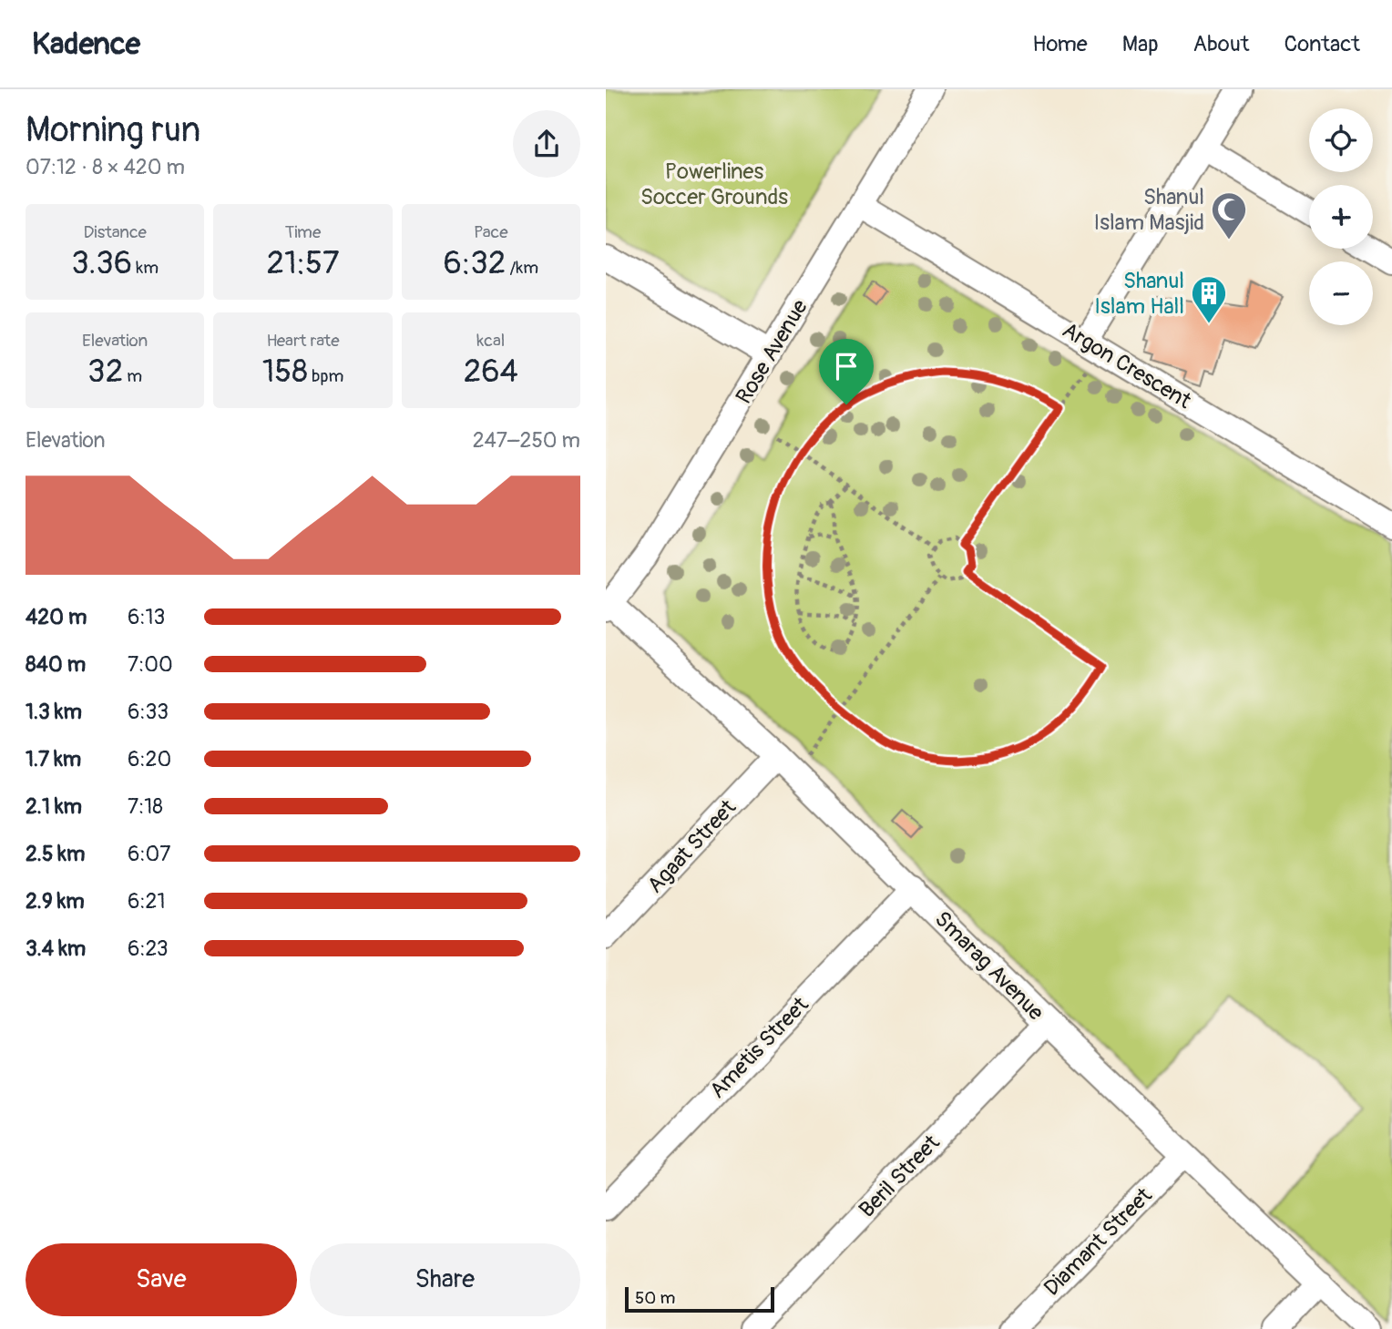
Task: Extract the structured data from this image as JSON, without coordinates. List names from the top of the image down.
{
  "streets": {
    "street": [
      "Rose Avenue",
      "Argon Crescent",
      "Agaat Street",
      "Smarag Avenue",
      "Ametis Street",
      "Beril Street",
      "Diamant Street"
    ]
  },
  "crossings": [
    ["Rose Avenue", "Argon Crescent"],
    ["Rose Avenue", "Smarag Avenue"],
    ["Agaat Street", "Smarag Avenue"],
    ["Smarag Avenue", "Ametis Street"],
    ["Smarag Avenue", "Beril Street"],
    ["Smarag Avenue", "Diamant Street"]
  ],
  "parks": ["Powerlines Soccer Grounds"],
  "places": {
    "mosque": ["Shanul Islam Masjid"],
    "building": ["Shanul Islam Hall"]
  },
  "scale_bar": "50 m",
  "page": {
    "header": "Kadence",
    "nav": [
      "Home",
      "Map",
      "About",
      "Contact"
    ],
    "heading": ["Morning run", "07:12 · 8 × 420 m"],
    "map_buttons": ["+", "−"],
    "stats": [
      ["Distance", "3.36 km"],
      ["Time", "21:57"],
      ["Pace", "6:32 /km"],
      ["Elevation", "32 m"],
      ["Heart rate", "158 bpm"],
      ["kcal", "264"]
    ],
    "chart": ["Elevation", "247–250 m"],
    "list": [
      {
        "name": "420 m",
        "note": "6:13"
      },
      {
        "name": "840 m",
        "note": "7:00"
      },
      {
        "name": "1.3 km",
        "note": "6:33"
      },
      {
        "name": "1.7 km",
        "note": "6:20"
      },
      {
        "name": "2.1 km",
        "note": "7:18"
      },
      {
        "name": "2.5 km",
        "note": "6:07"
      },
      {
        "name": "2.9 km",
        "note": "6:21"
      },
      {
        "name": "3.4 km",
        "note": "6:23"
      }
    ],
    "buttons": ["Save", "Share"],
    "scale": "50 m"
  }
}
